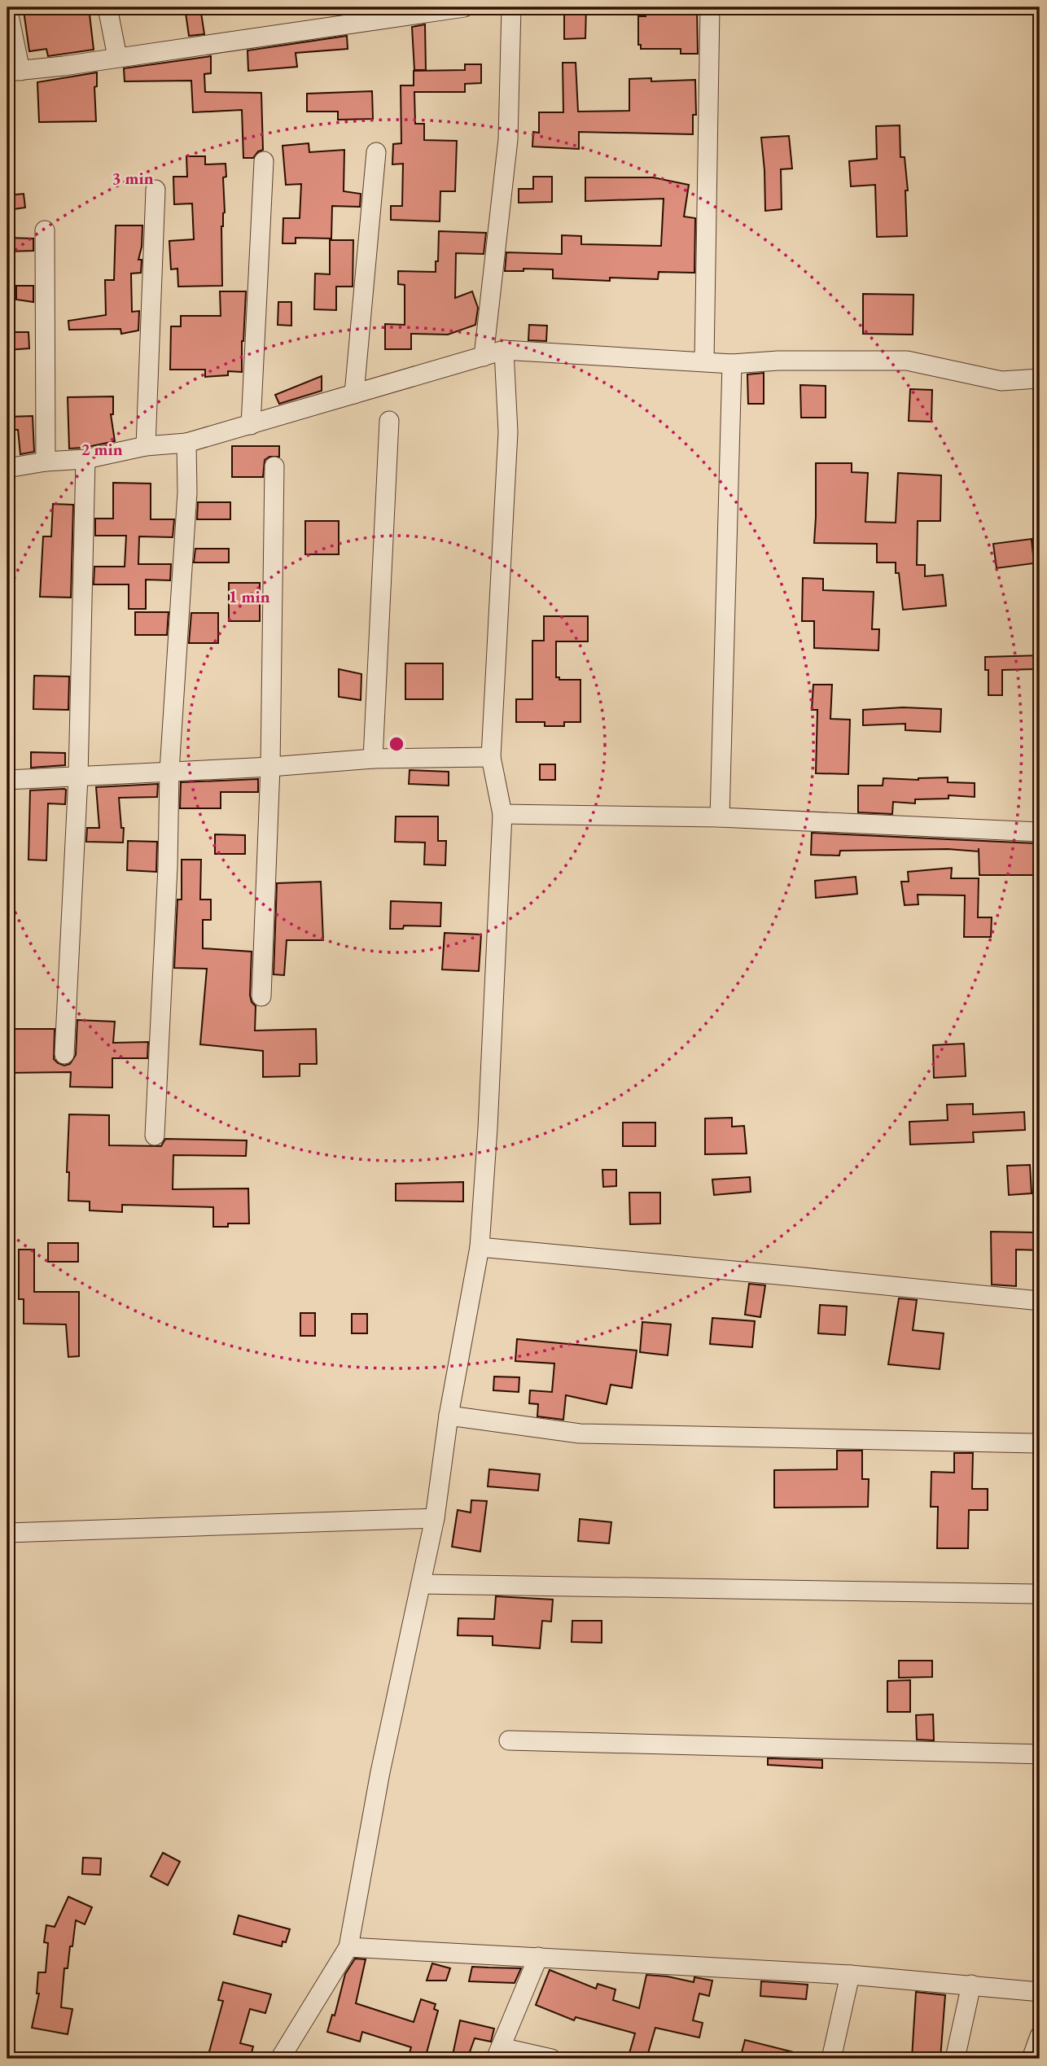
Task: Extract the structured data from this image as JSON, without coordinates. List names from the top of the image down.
{
  "rings": ["3 min", "2 min", "1 min"]
}
